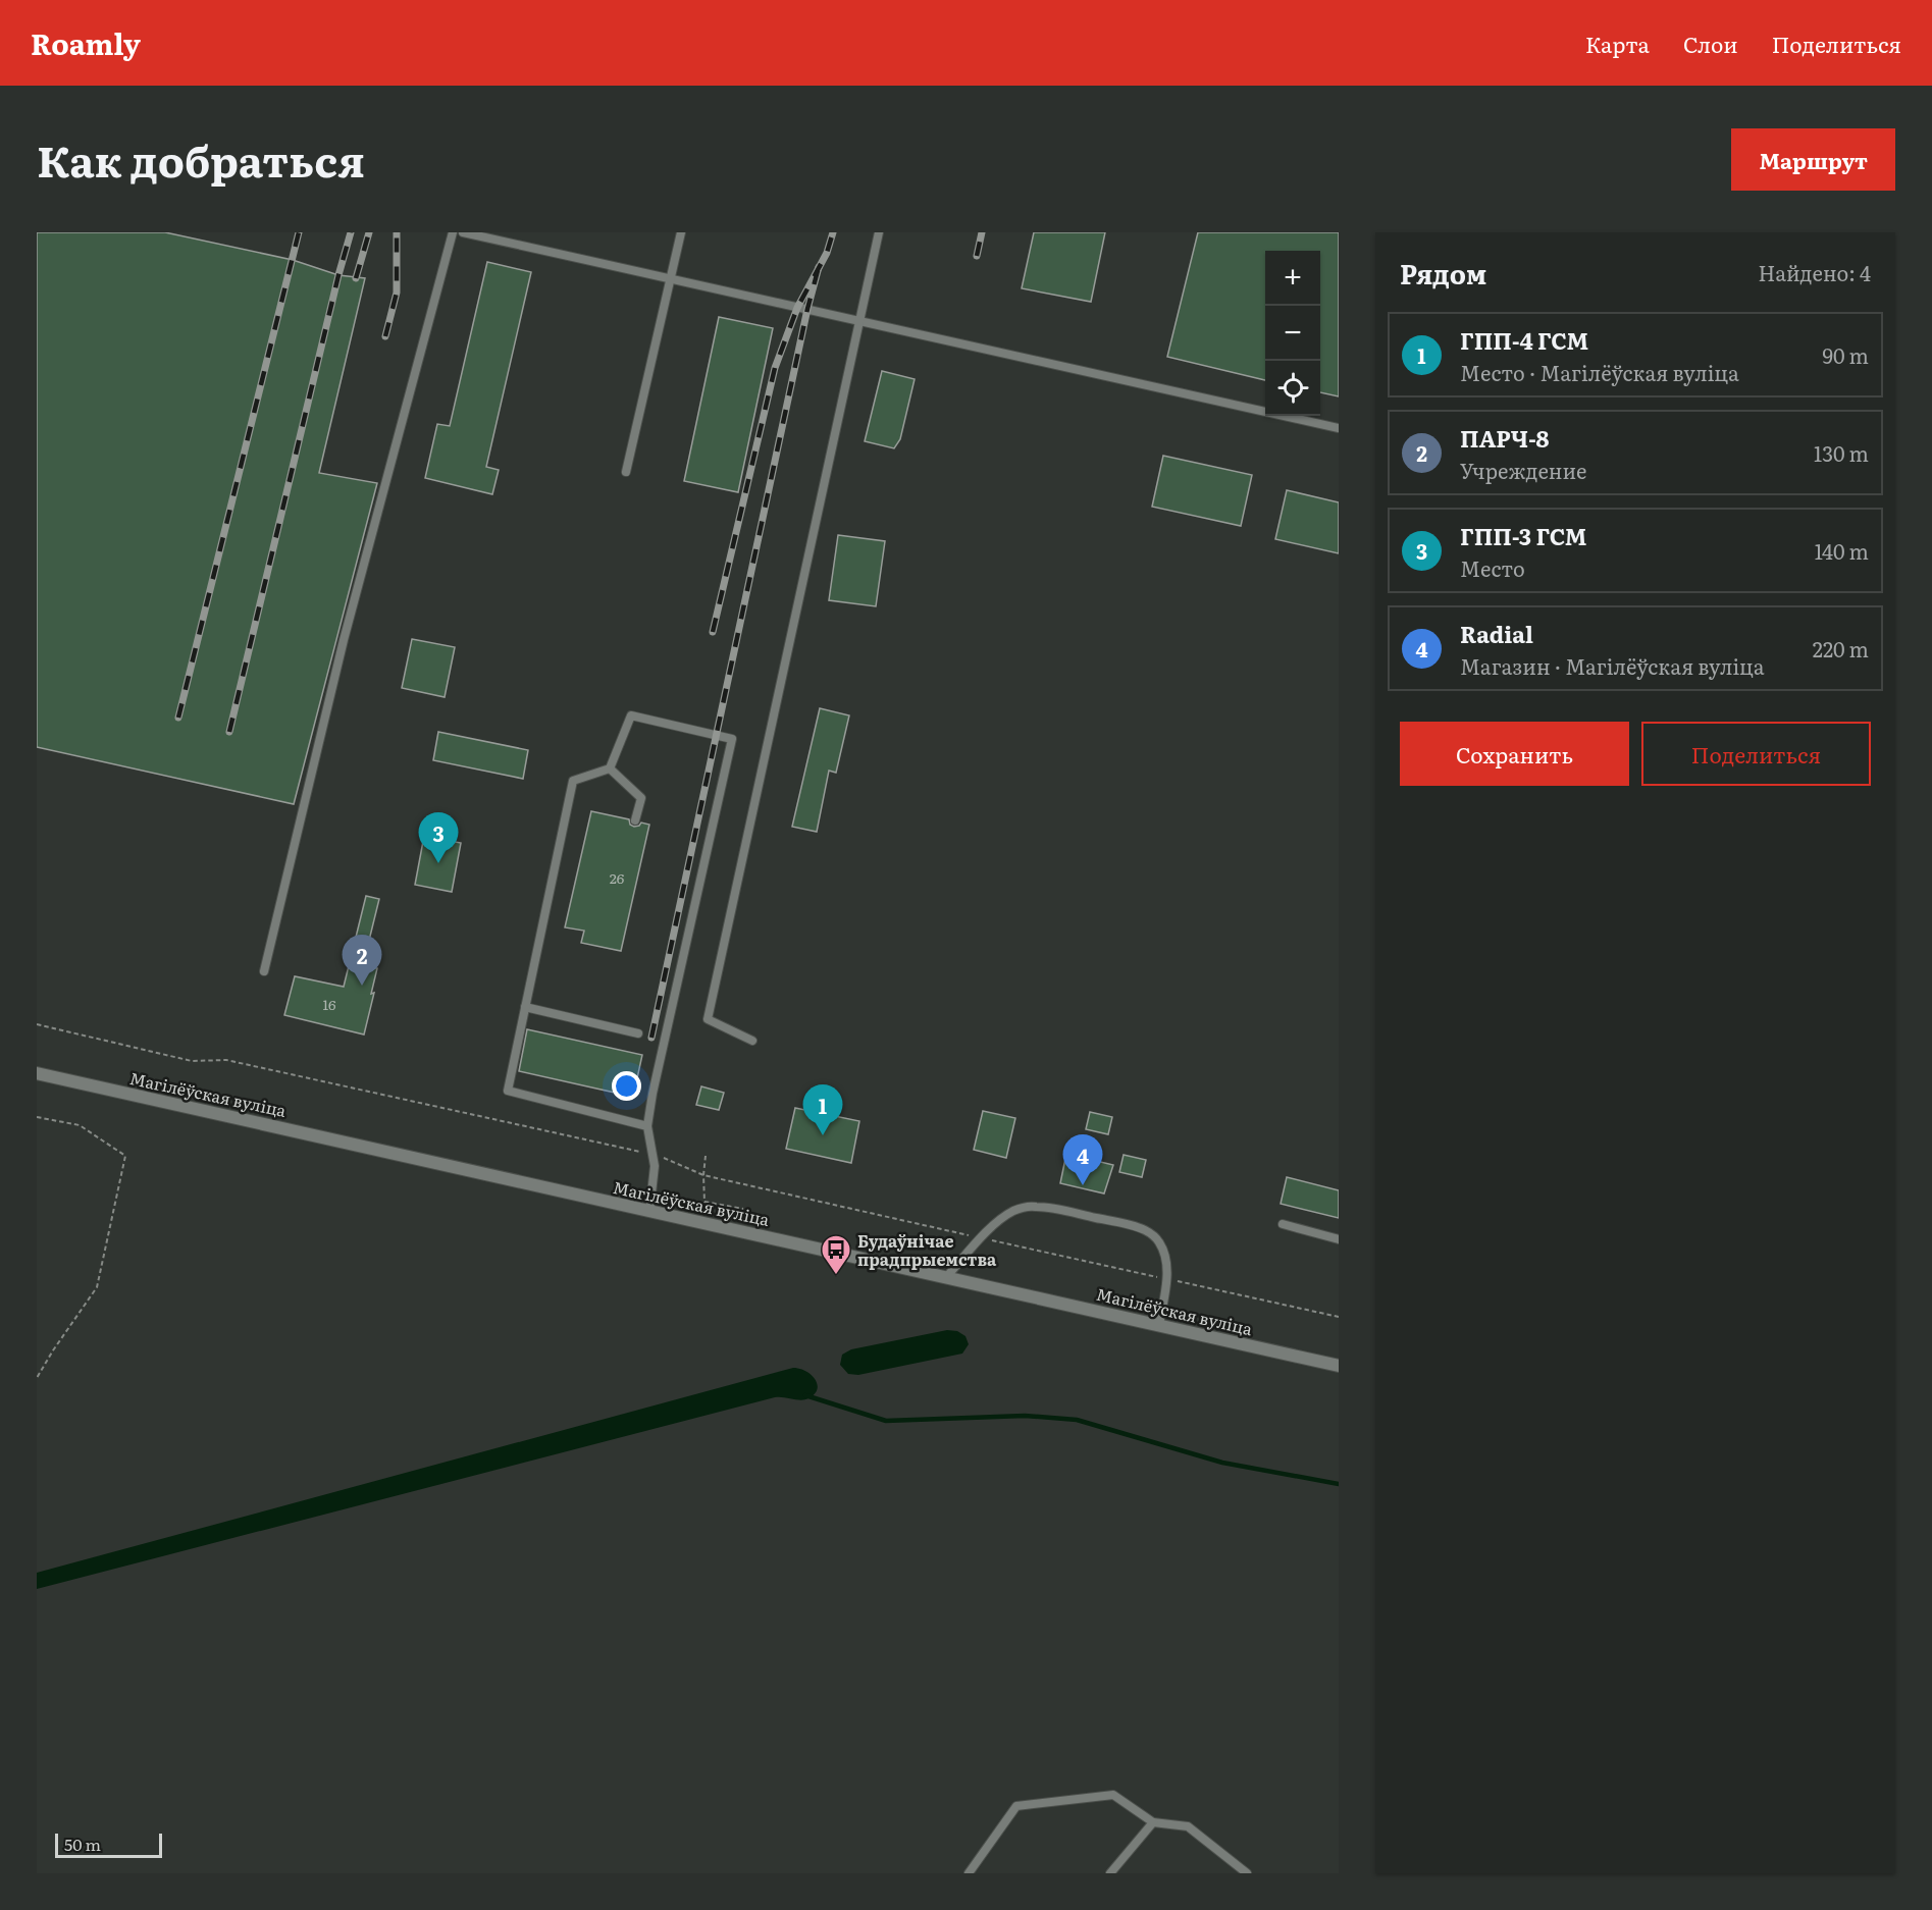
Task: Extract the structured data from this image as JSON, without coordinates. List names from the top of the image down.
{
  "streets": {
    "street": ["Магілёўская вуліца"]
  },
  "places": {
    "bus stop": ["Будаўнічае прадпрыемства"]
  },
  "house_numbers": ["26", "16"],
  "scale_bar": "50 m",
  "page": {
    "header": "Roamly",
    "nav": ["Карта", "Слои", "Поделиться"],
    "title": "Как добраться",
    "buttons": [
      "Маршрут",
      ["Сохранить", "Поделиться"]
    ],
    "heading": ["Рядом", "Найдено: 4"],
    "map_buttons": ["+", "−"],
    "list": [
      {
        "mark": "1",
        "name": "ГПП-4 ГСМ",
        "note": "Место · Магілёўская вуліца",
        "value": "90 m"
      },
      {
        "mark": "2",
        "name": "ПАРЧ-8",
        "note": "Учреждение",
        "value": "130 m"
      },
      {
        "mark": "3",
        "name": "ГПП-3 ГСМ",
        "note": "Место",
        "value": "140 m"
      },
      {
        "mark": "4",
        "name": "Radial",
        "note": "Магазин · Магілёўская вуліца",
        "value": "220 m"
      }
    ],
    "pins": [
      "3",
      "2",
      "1",
      "4"
    ],
    "scale": "50 m"
  }
}
